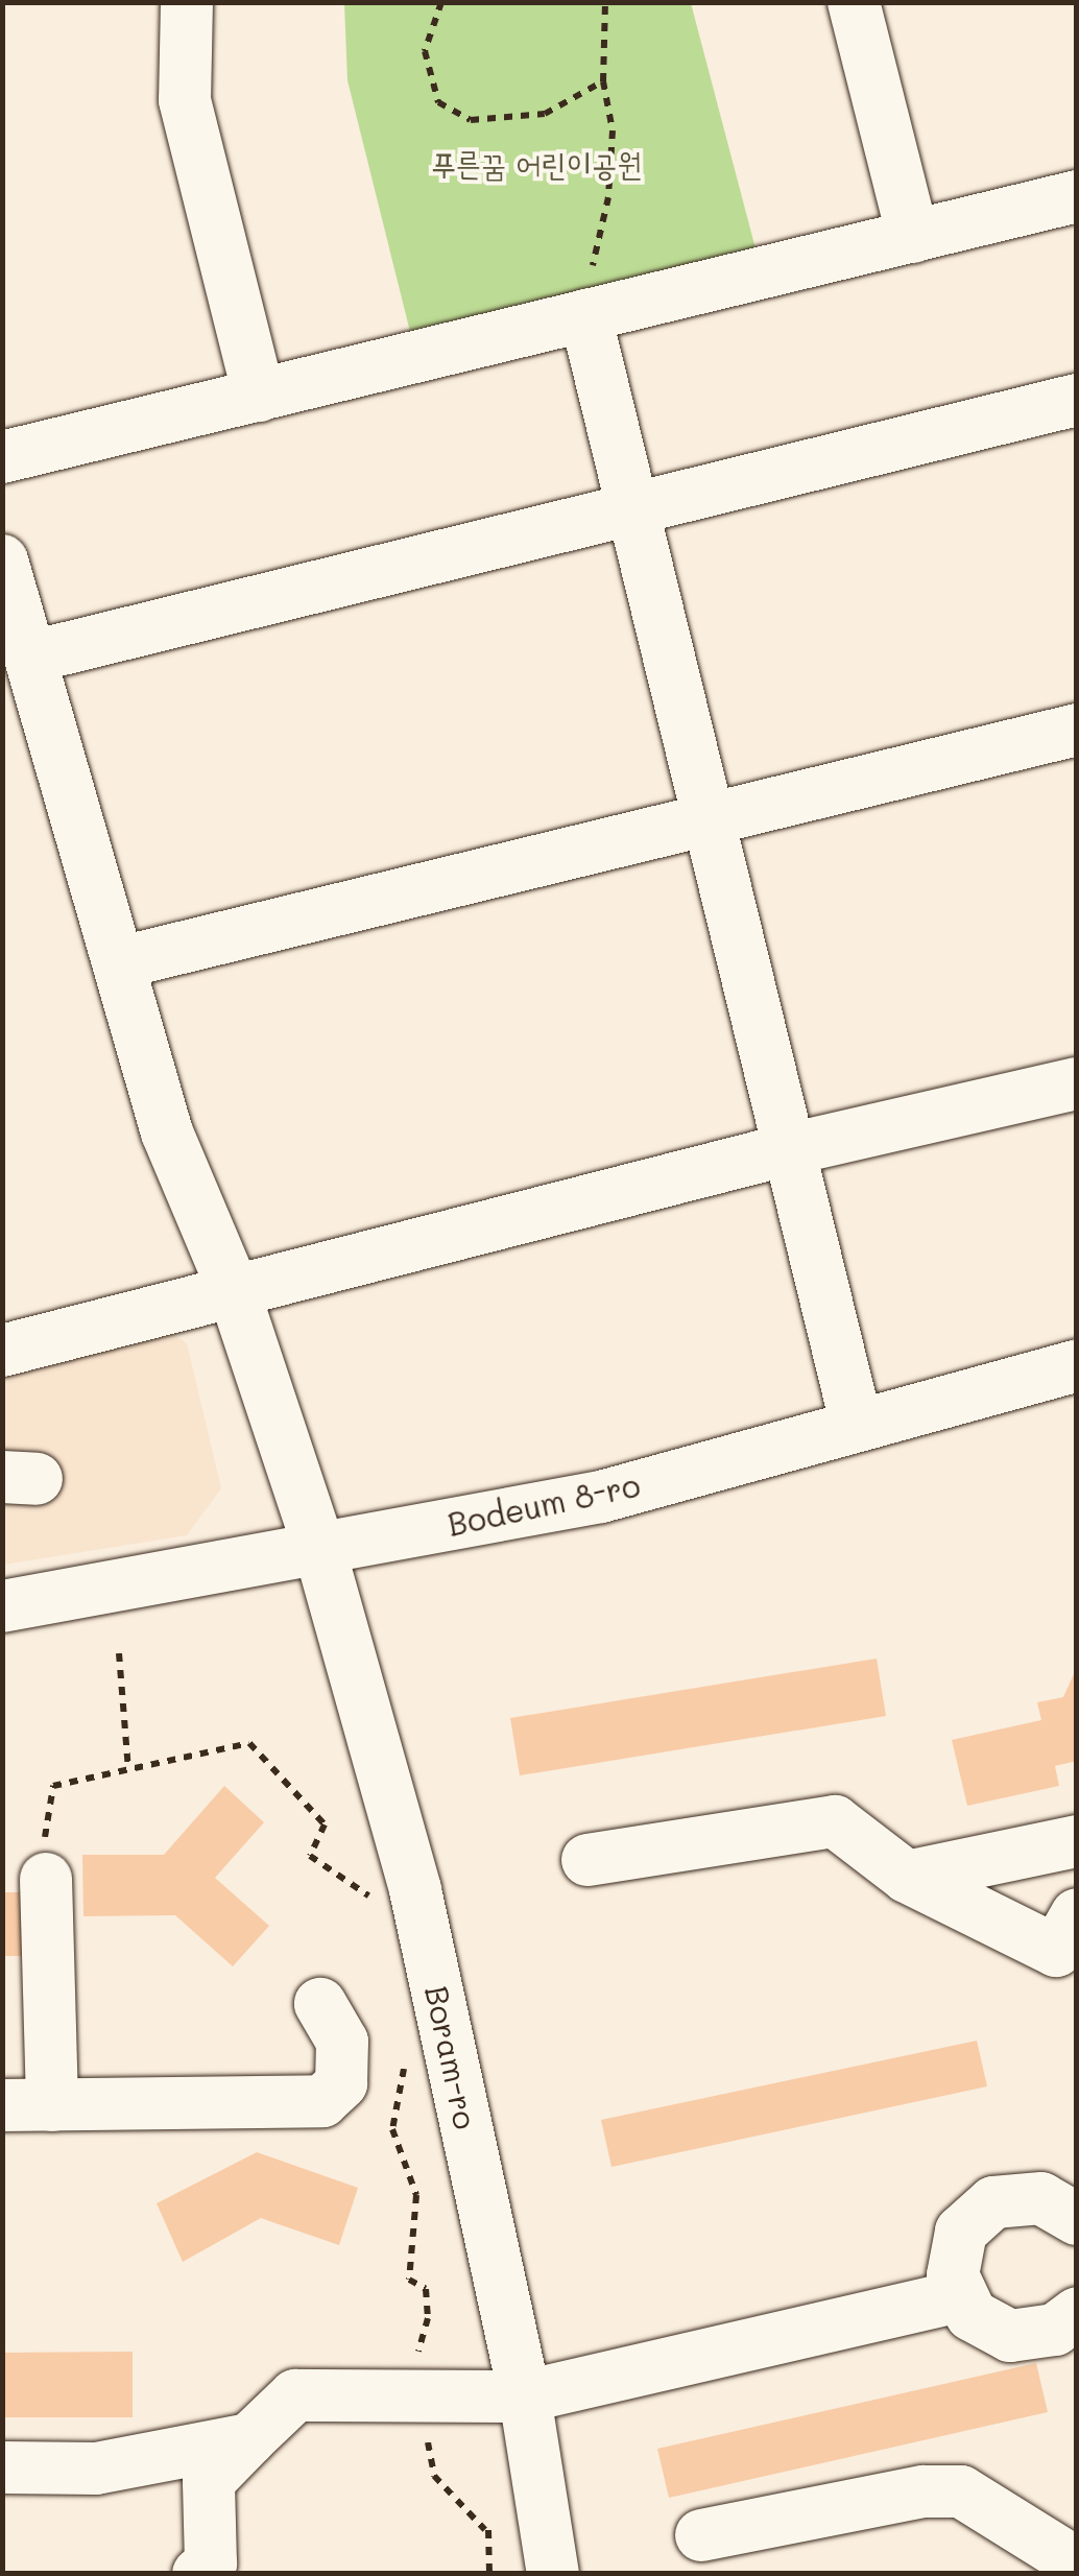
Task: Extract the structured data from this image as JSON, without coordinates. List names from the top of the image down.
{
  "streets": {
    "street": ["Bodeum 8-ro", "Boram-ro"]
  },
  "crossings": [
    ["Bodeum 8-ro", "Boram-ro"]
  ],
  "parks": ["푸른꿈 어린이공원"]
}
